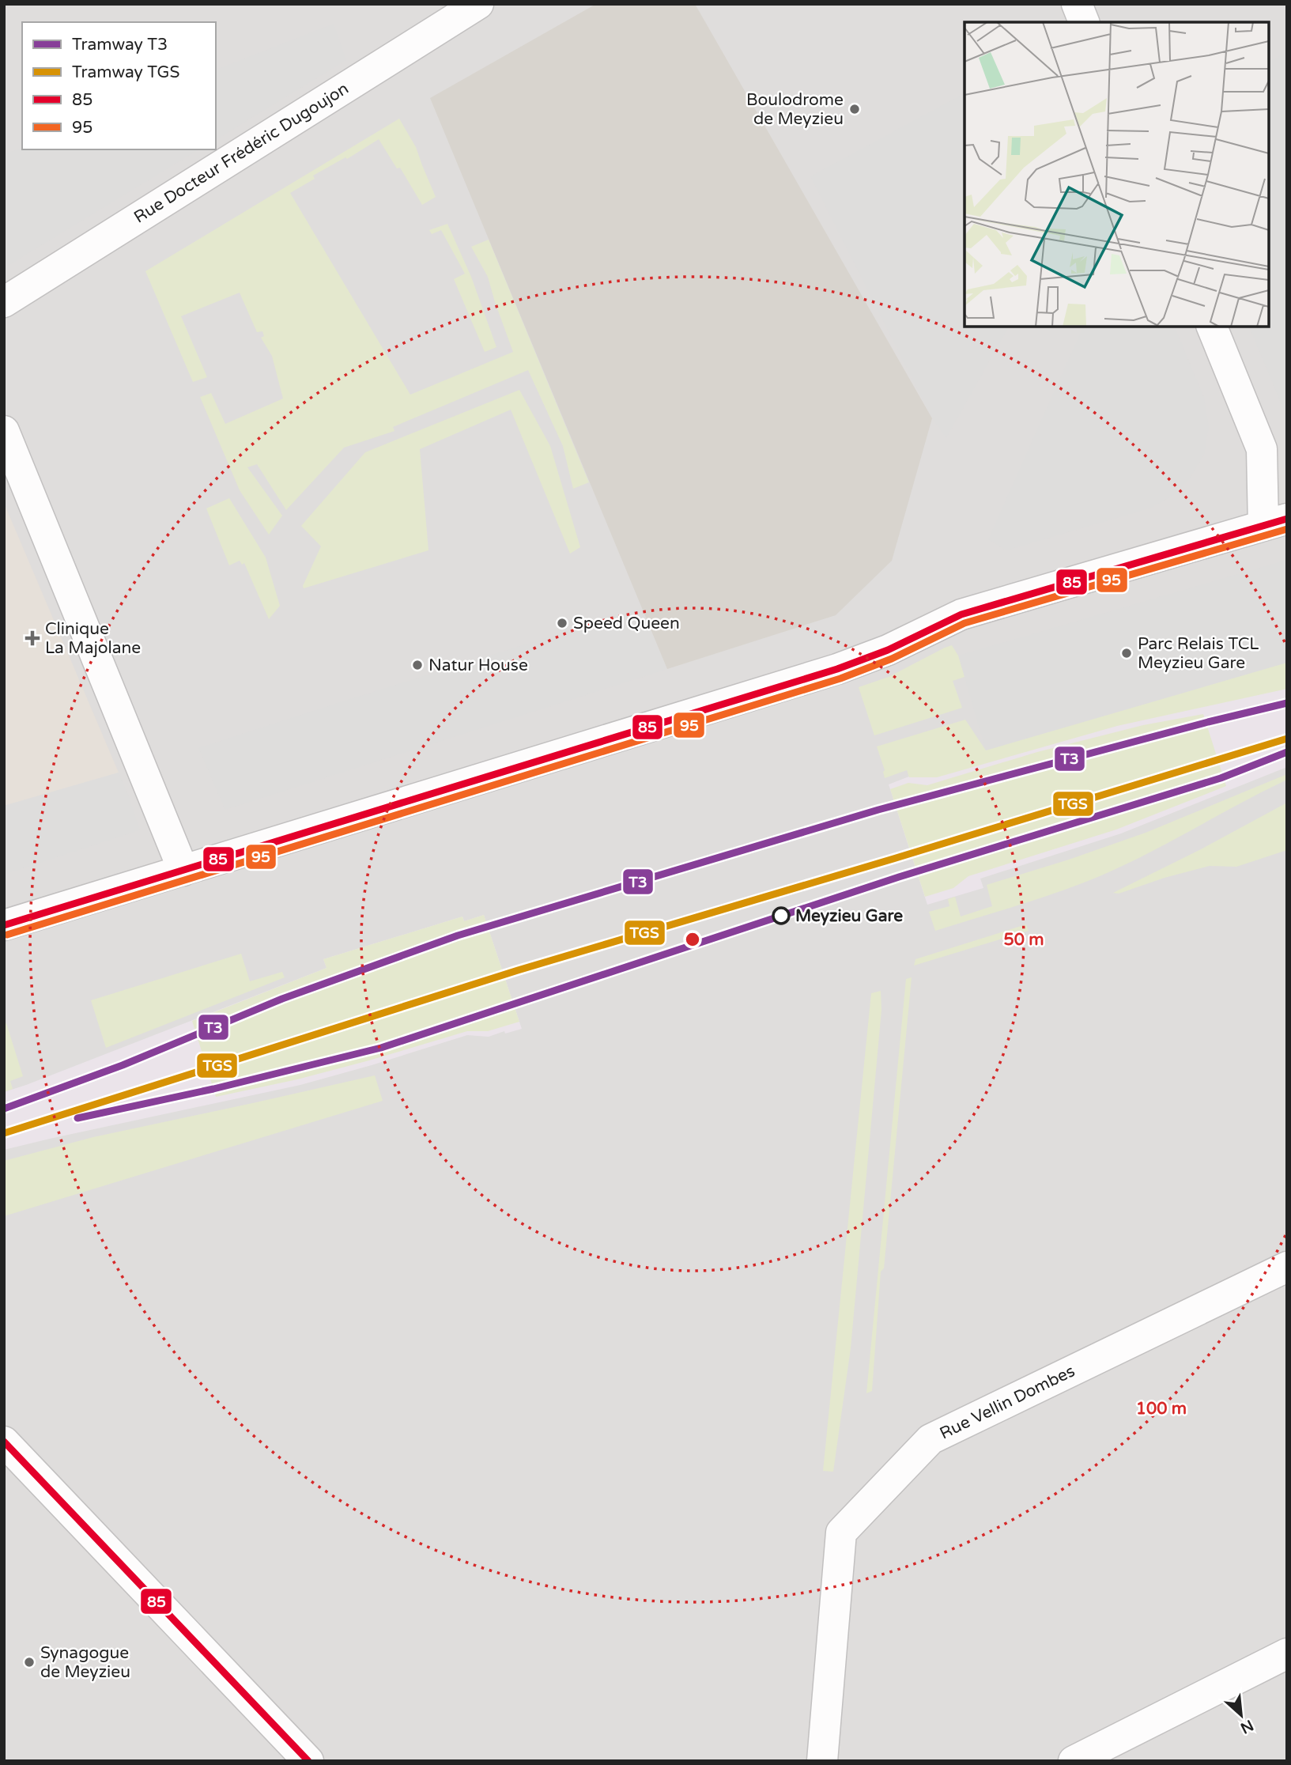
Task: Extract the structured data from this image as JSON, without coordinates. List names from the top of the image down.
{
  "streets": {
    "street": ["Rue Docteur Frédéric Dugoujon", "Rue Vellin Dombes"]
  },
  "places": {
    "other": [
      "Boulodrome de Meyzieu",
      "Speed Queen",
      "Parc Relais TCL Meyzieu Gare",
      "Natur House",
      "Meyzieu Gare",
      "Synagogue de Meyzieu"
    ],
    "health": ["Clinique La Majolane"]
  },
  "lines": [
    "transit line 85",
    "transit line 95",
    "tram line T3",
    "tram line TGS"
  ],
  "legend": [
    "Tramway T3",
    "Tramway TGS",
    "85",
    "95"
  ],
  "north": "bottom right",
  "rings": ["50 m", "100 m"]
}
